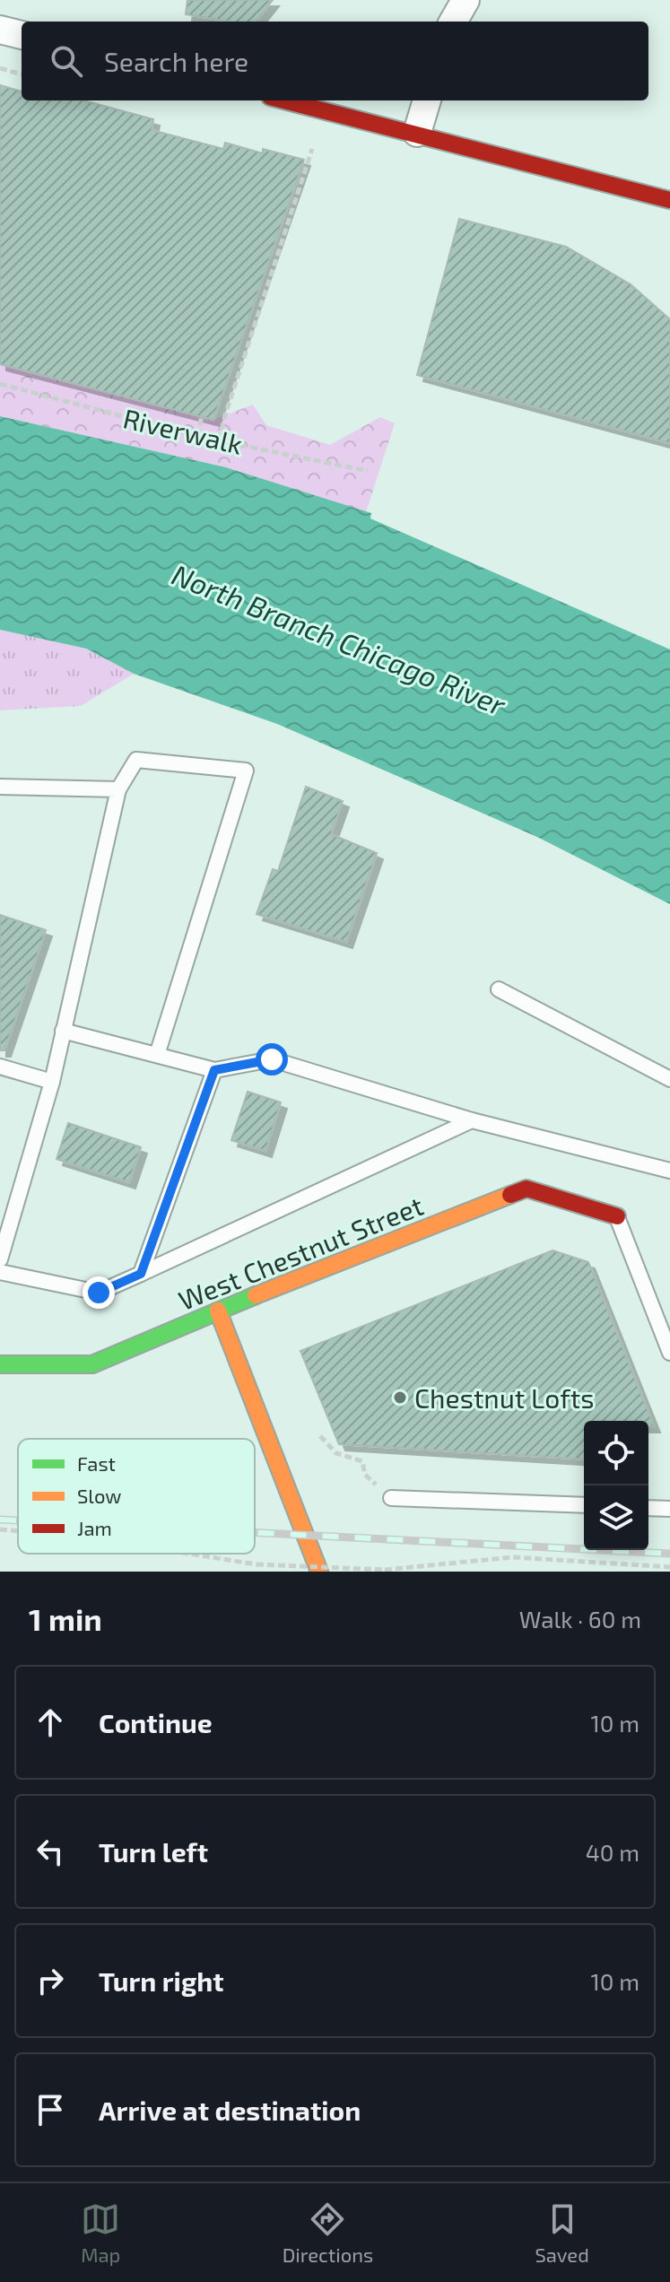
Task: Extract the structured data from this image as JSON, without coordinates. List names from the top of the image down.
{
  "streets": {
    "street": ["West Chestnut Street"],
    "path": ["Riverwalk"]
  },
  "water": ["North Branch Chicago River"],
  "places": ["Chestnut Lofts"],
  "legend": ["Fast", "Slow", "Jam"],
  "page": {
    "search": "Search here",
    "heading": ["1 min", "Walk · 60 m"],
    "list": [
      ["Continue", "10 m"],
      ["Turn left", "40 m"],
      ["Turn right", "10 m"],
      "Arrive at destination"
    ],
    "nav": ["Map", "Directions", "Saved"]
  }
}
